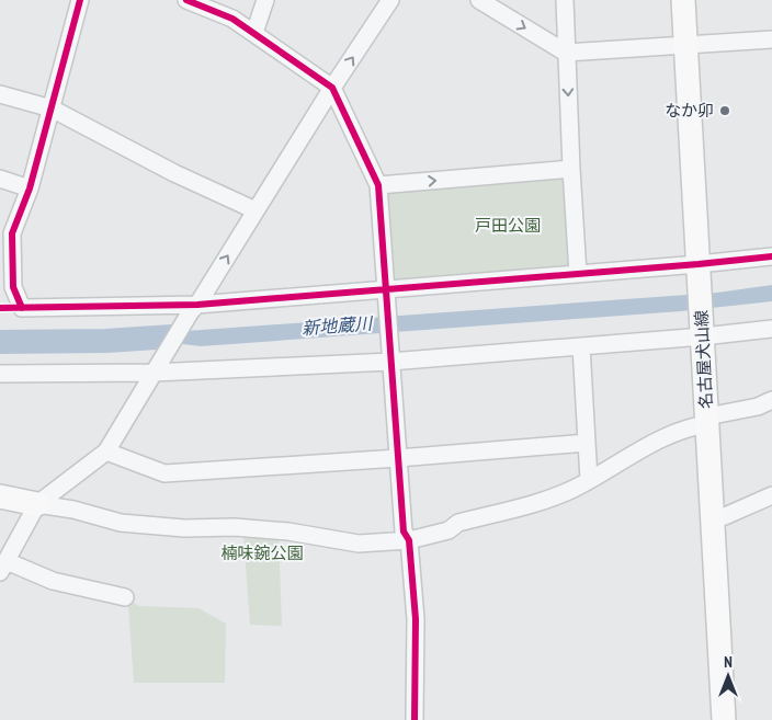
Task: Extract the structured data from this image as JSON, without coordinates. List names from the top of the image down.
{
  "streets": {
    "main road": ["名古屋犬山線"]
  },
  "water": ["新地蔵川"],
  "parks": ["戸田公園", "楠味鋺公園"],
  "places": ["なか卯"],
  "north": "top"
}
